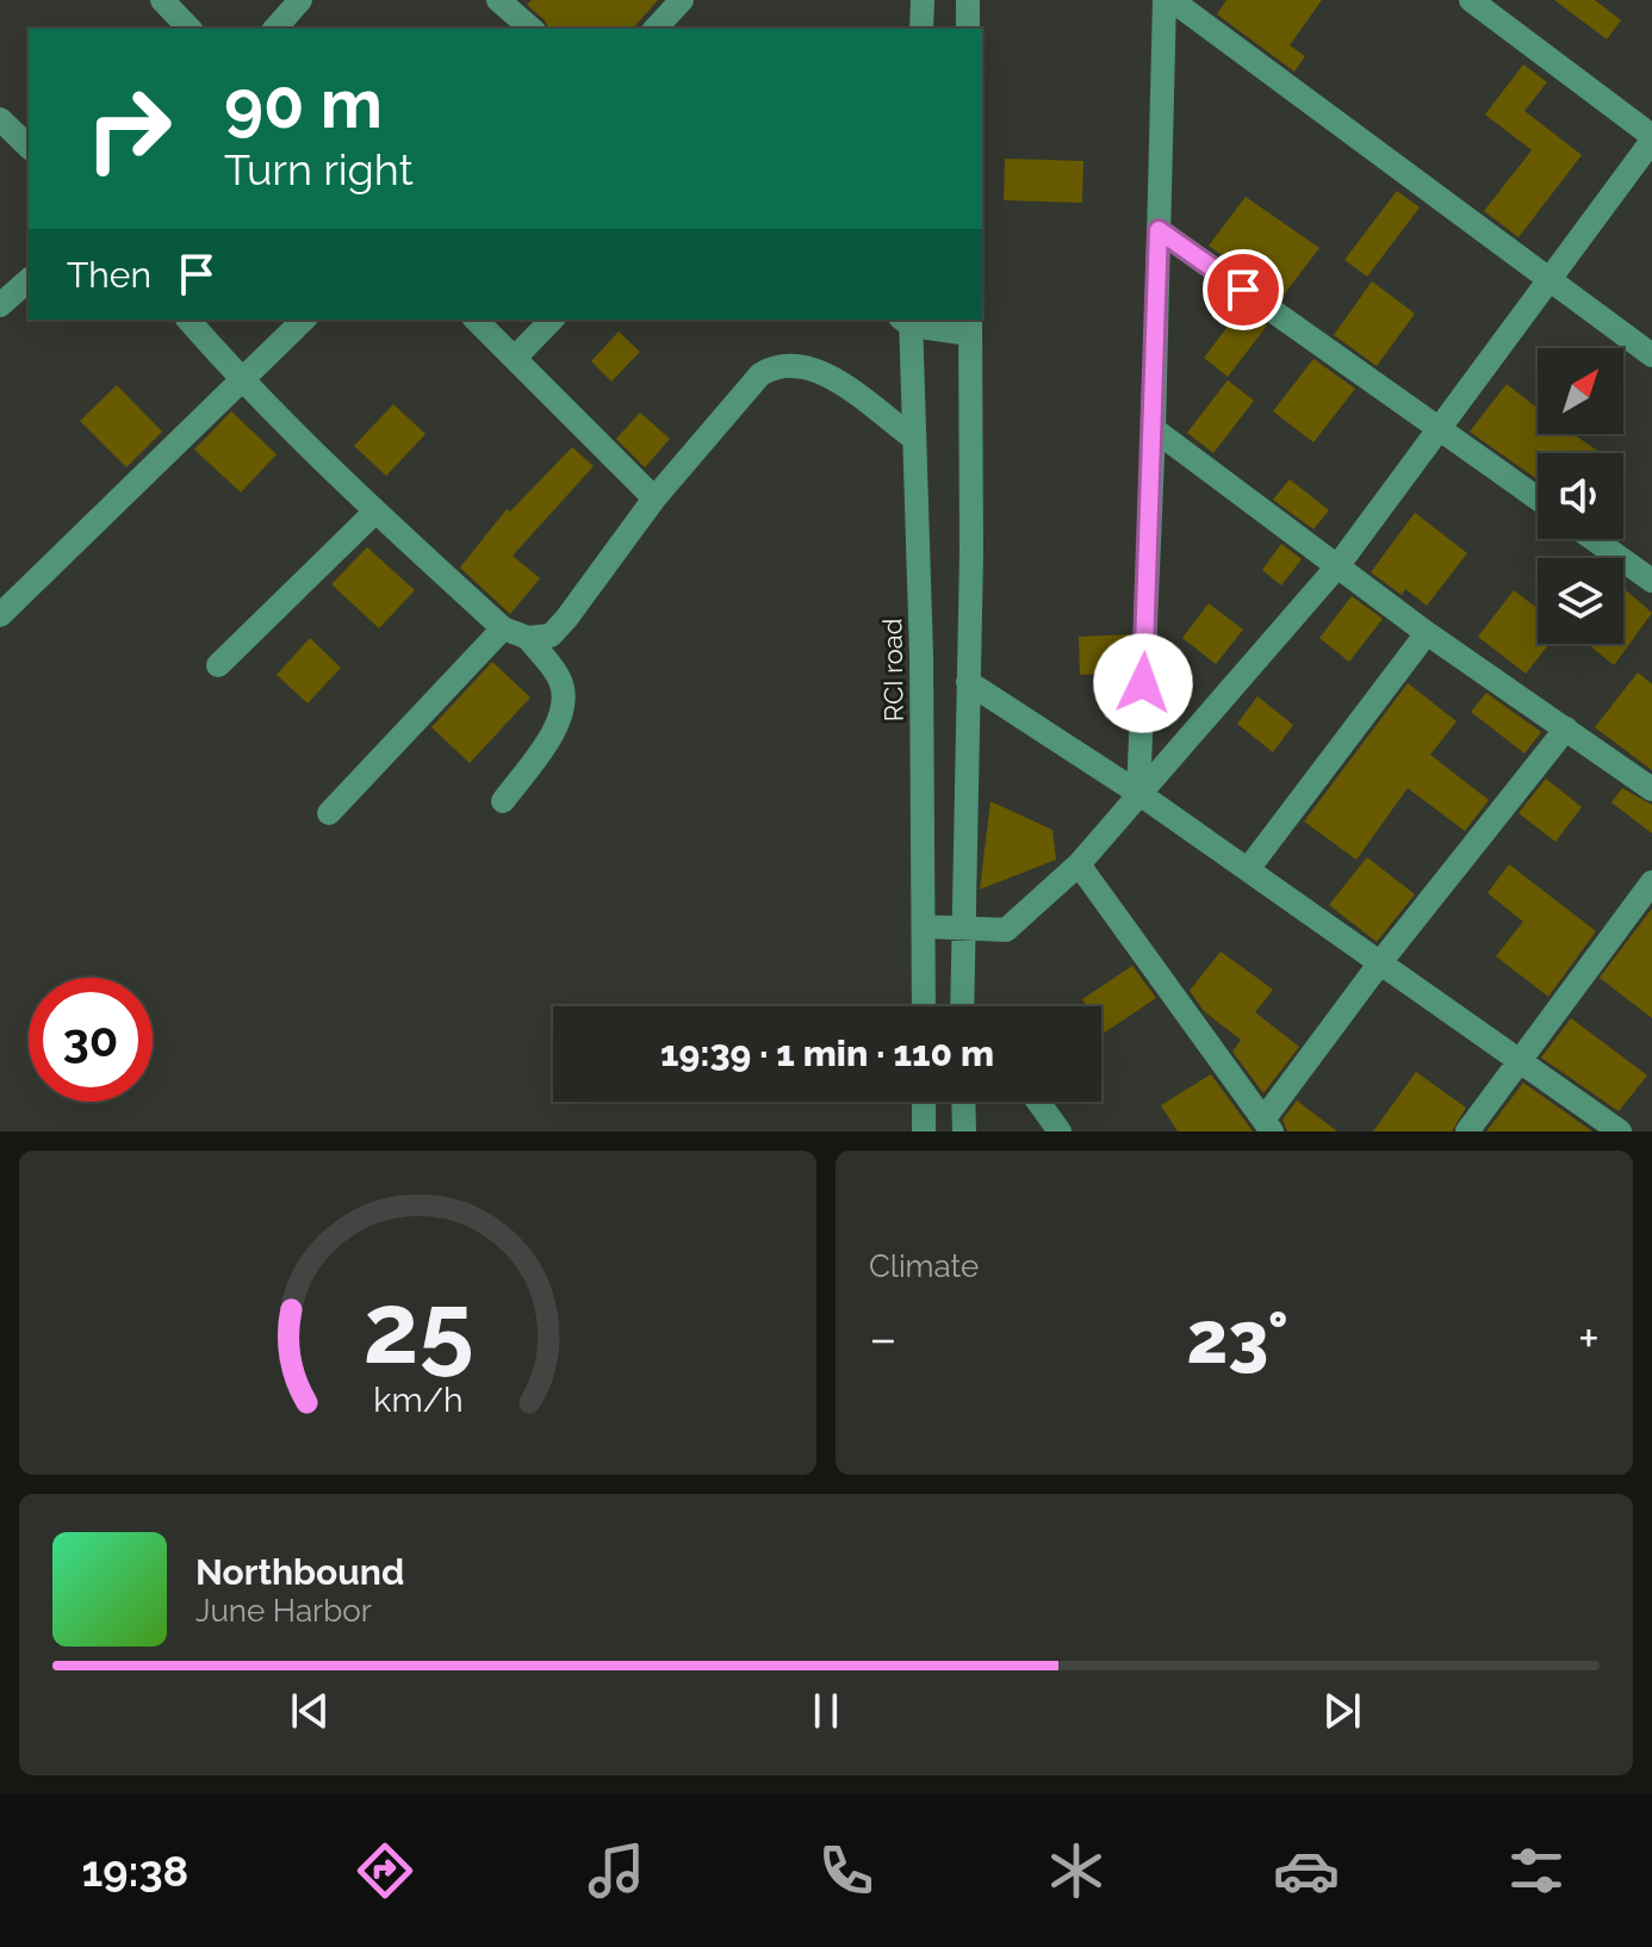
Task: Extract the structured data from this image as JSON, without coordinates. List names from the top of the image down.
{
  "streets": {
    "street": ["RCI road"]
  },
  "north": "top right",
  "page": {
    "turn": ["90 m", "Turn right"],
    "then": "Then",
    "limit": "30",
    "trip": "19:39 · 1 min · 110 m",
    "tile": "Climate",
    "heat": ["−", "23°", "+"],
    "song": ["Northbound", "June Harbor"],
    "tabs": "19:38",
    "gauge": ["25", "km/h"]
  }
}
